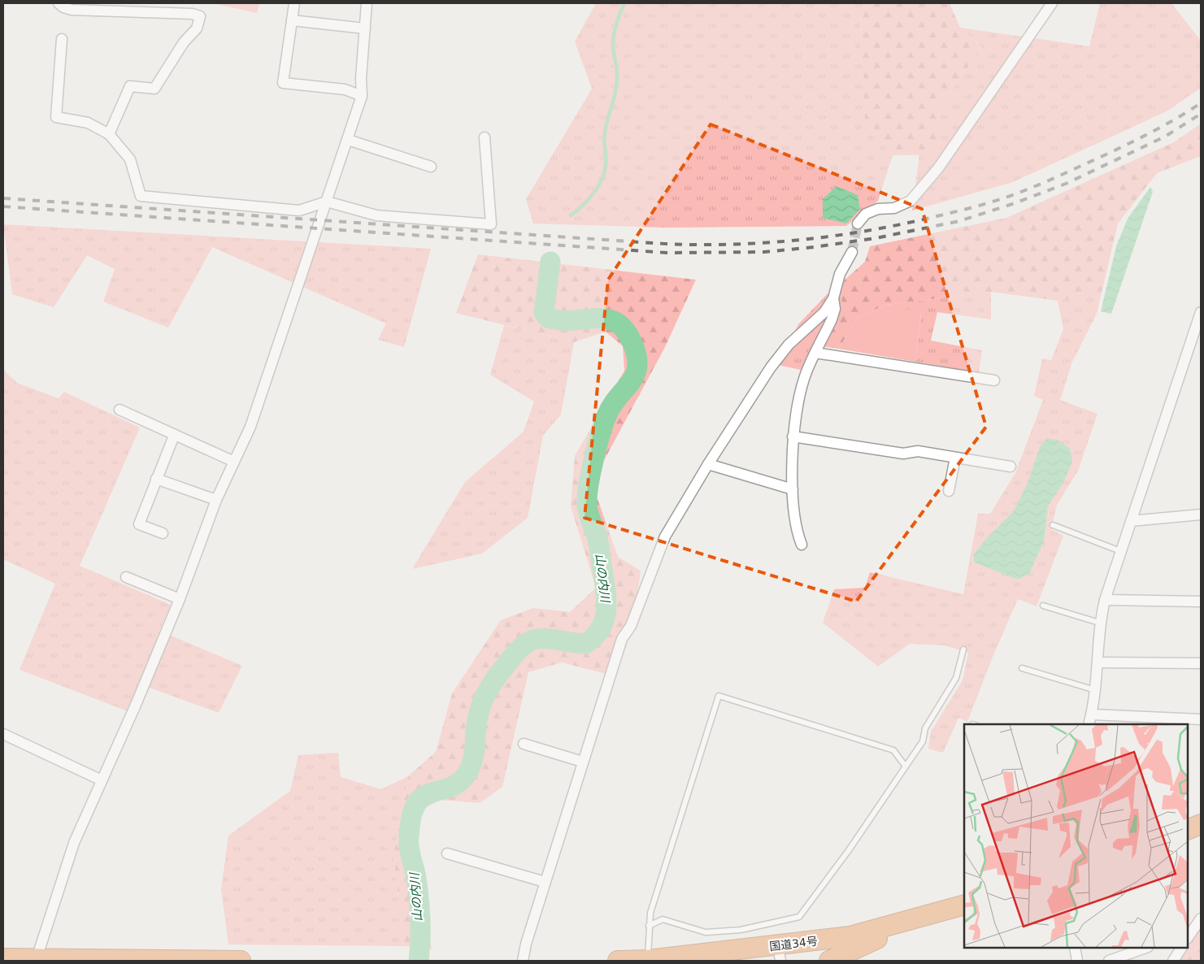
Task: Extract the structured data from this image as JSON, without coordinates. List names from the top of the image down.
{
  "streets": {
    "highway": ["国道34号"]
  },
  "water": ["山の内川"]
}
